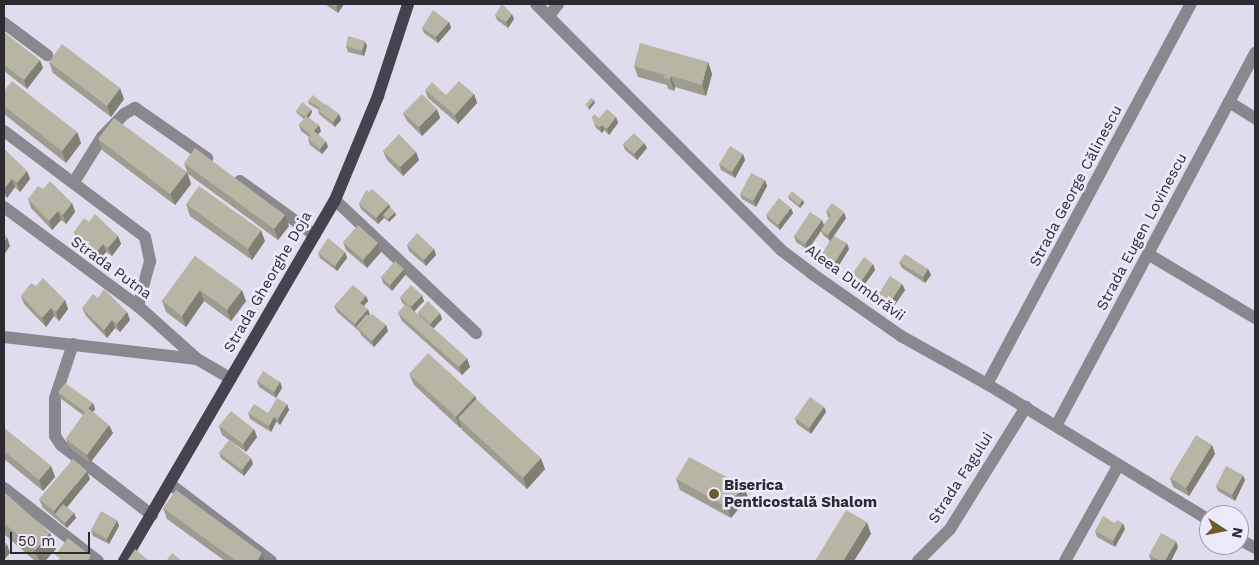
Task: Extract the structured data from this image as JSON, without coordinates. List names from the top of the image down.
{
  "streets": {
    "main road": ["Strada Gheorghe Doja"],
    "street": [
      "Strada George Călinescu",
      "Strada Eugen Lovinescu",
      "Strada Putna",
      "Aleea Dumbrăvii",
      "Strada Fagului"
    ]
  },
  "crossings": [
    ["Strada George Călinescu", "Aleea Dumbrăvii"],
    ["Strada Eugen Lovinescu", "Aleea Dumbrăvii"],
    ["Strada Putna", "Strada Gheorghe Doja"],
    ["Aleea Dumbrăvii", "Strada Fagului"]
  ],
  "places": ["Biserica Penticostală Shalom"],
  "scale_bar": "50 m",
  "north": "right"
}
